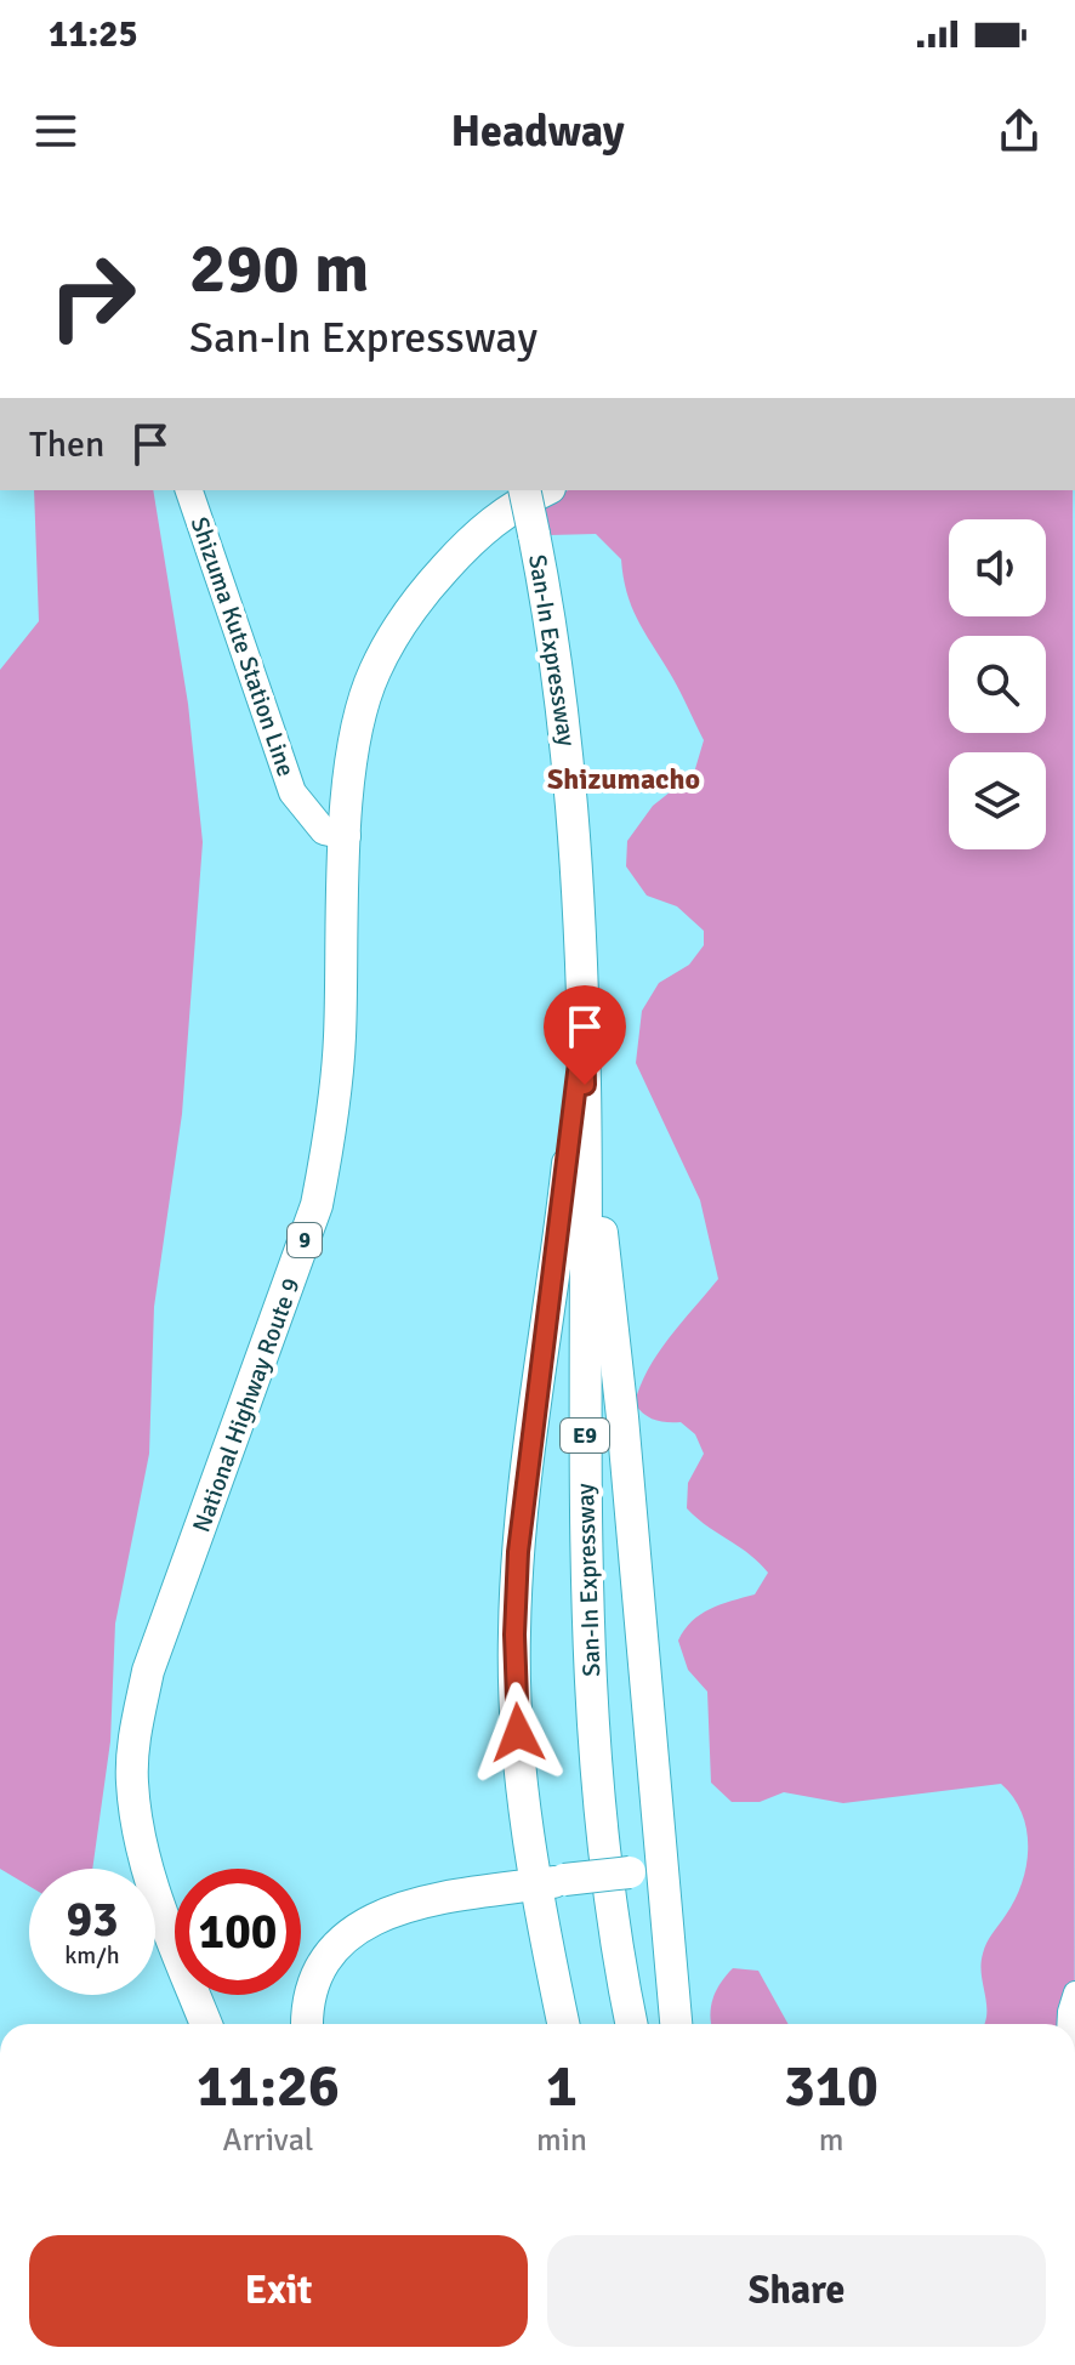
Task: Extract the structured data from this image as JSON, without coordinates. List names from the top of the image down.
{
  "streets": {
    "highway": [
      "San-In Expressway",
      "9",
      "National Highway Route 9",
      "E9"
    ],
    "main road": ["Shizuma Kute Station Line"]
  },
  "crossings": [
    ["Shizuma Kute Station Line", "National Highway Route 9"]
  ],
  "districts": ["Shizumacho"],
  "page": {
    "status": "11:25",
    "header": "Headway",
    "turn": ["290 m", "San-In Expressway"],
    "then": "Then",
    "speed": "93 km/h",
    "limit": "100",
    "eta": [
      "11:26",
      "Arrival",
      "1",
      "min",
      "310",
      "m"
    ],
    "buttons": ["Exit", "Share"]
  }
}
